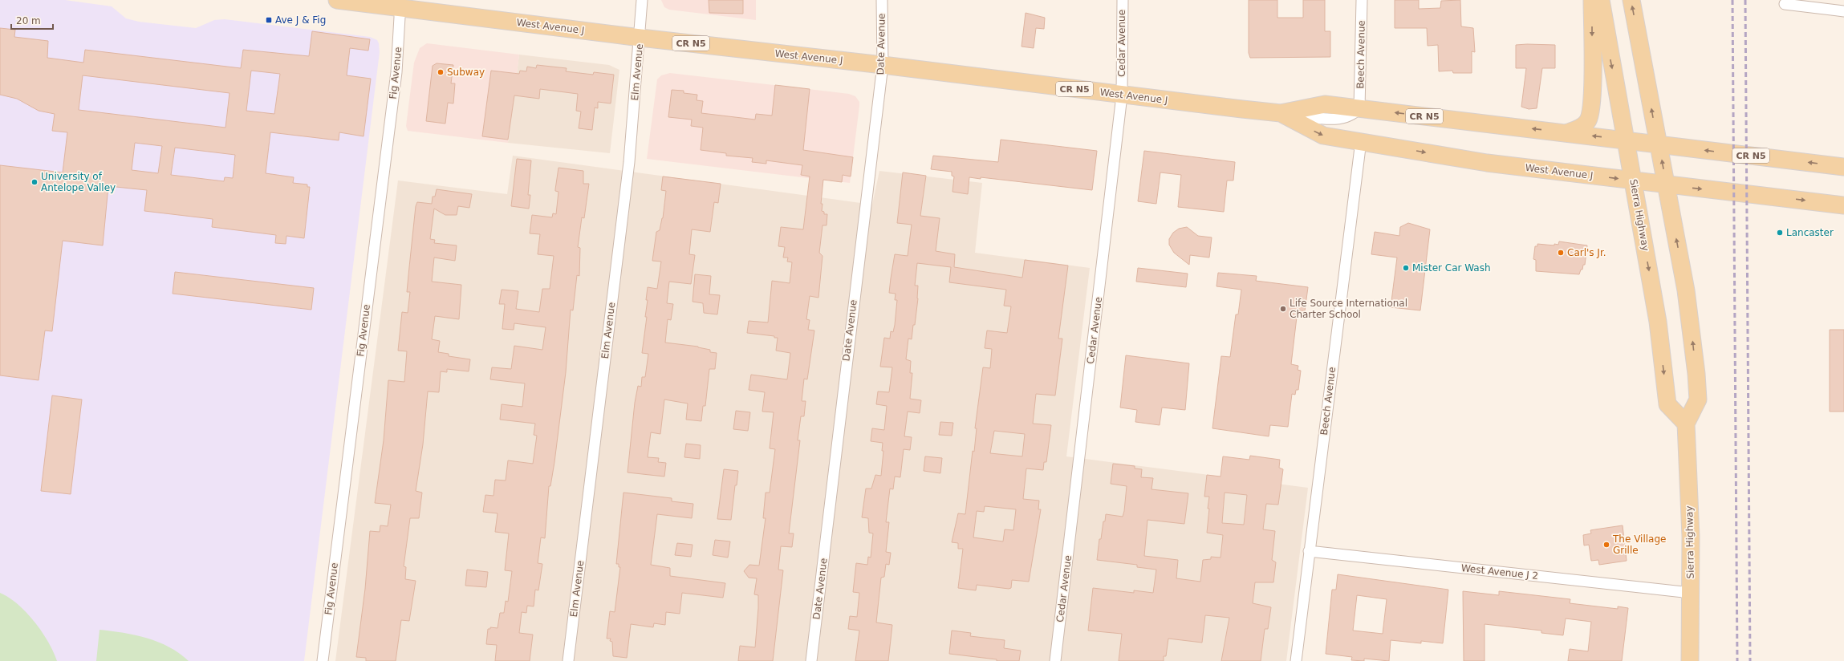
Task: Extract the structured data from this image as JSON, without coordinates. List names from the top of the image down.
{
  "streets": {
    "main road": ["West Avenue J", "CR N5", "Sierra Highway"],
    "street": [
      "Cedar Avenue",
      "Date Avenue",
      "Beech Avenue",
      "Elm Avenue",
      "Fig Avenue",
      "West Avenue J 2"
    ]
  },
  "crossings": [
    ["West Avenue J", "Cedar Avenue"],
    ["West Avenue J", "Date Avenue"],
    ["West Avenue J", "Beech Avenue"],
    ["West Avenue J", "Elm Avenue"],
    ["West Avenue J", "Fig Avenue"],
    ["West Avenue J", "Sierra Highway"],
    ["Beech Avenue", "West Avenue J 2"],
    ["Sierra Highway", "West Avenue J 2"]
  ],
  "places": {
    "transit": ["Ave J & Fig"],
    "other": [
      "Subway",
      "University of Antelope Valley",
      "Lancaster",
      "Carl's Jr.",
      "Mister Car Wash",
      "Life Source International Charter School",
      "The Village Grille"
    ]
  },
  "scale_bar": "20 m"
}
